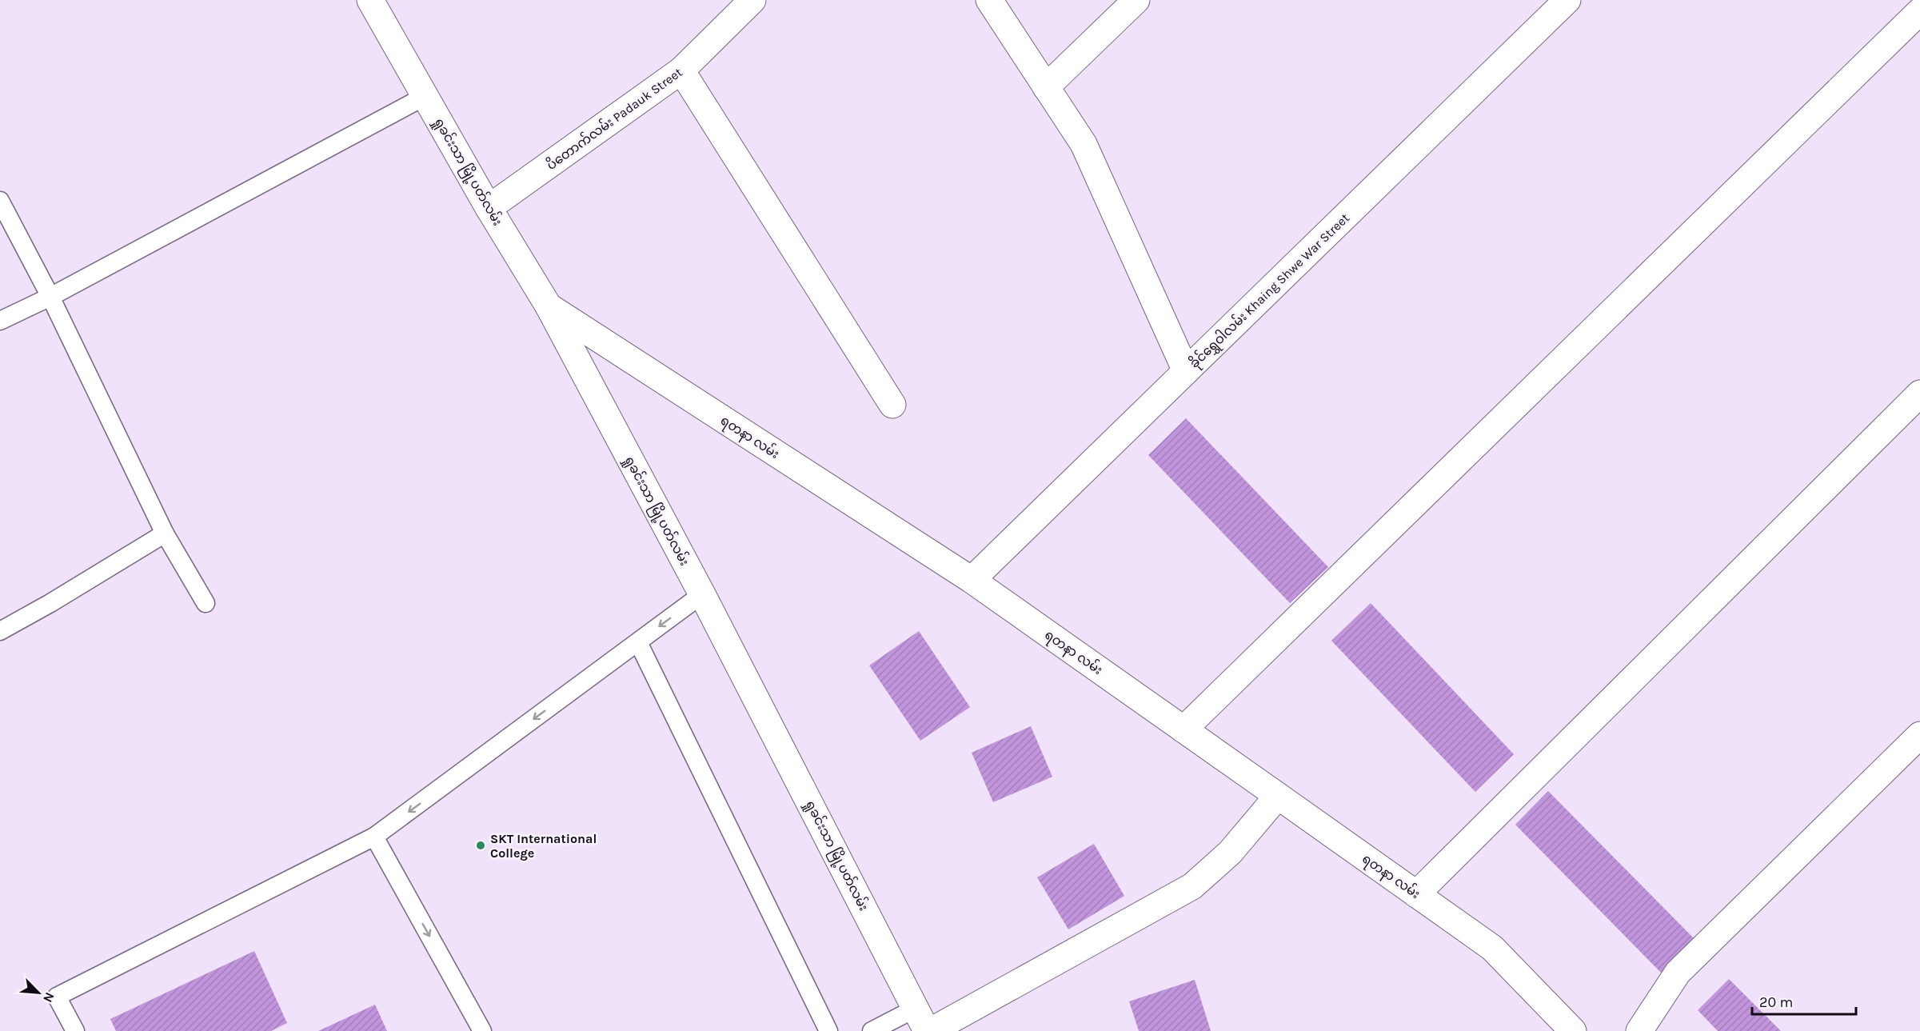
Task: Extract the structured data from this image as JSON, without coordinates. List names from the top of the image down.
{
  "streets": {
    "street": [
      "ပိတောက်လမ်း Padauk Street",
      "ရှုခင်းသာ မြို့ပတ်လမ်း",
      "ခိုင်ရွှေဝါလမ်း Khaing Shwe War Street",
      "ရတနာ လမ်း"
    ]
  },
  "crossings": [
    ["ပိတောက်လမ်း Padauk Street", "ရှုခင်းသာ မြို့ပတ်လမ်း"],
    ["ရှုခင်းသာ မြို့ပတ်လမ်း", "ရတနာ လမ်း"],
    ["ခိုင်ရွှေဝါလမ်း Khaing Shwe War Street", "ရတနာ လမ်း"]
  ],
  "places": ["SKT International College"],
  "scale_bar": "20 m",
  "north": "bottom right"
}
